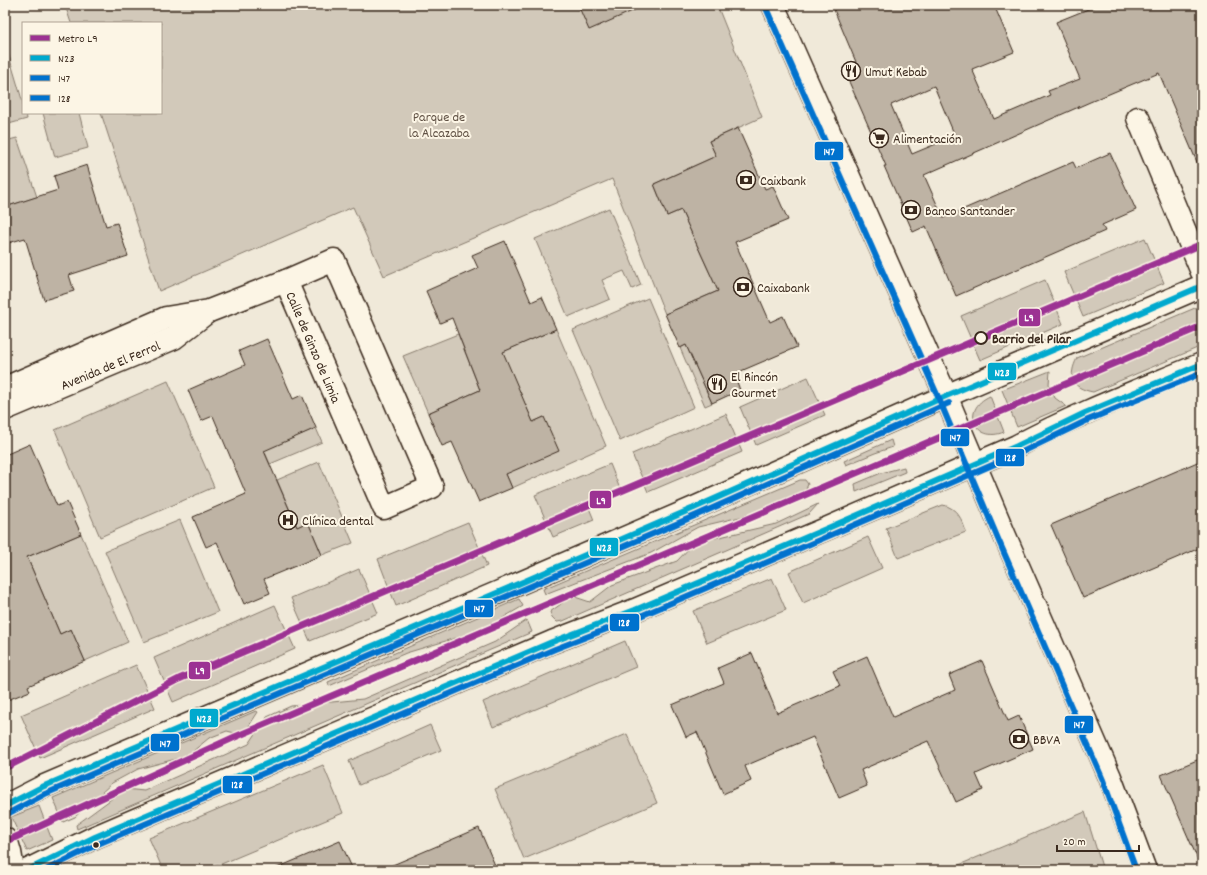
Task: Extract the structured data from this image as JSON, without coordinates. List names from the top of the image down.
{
  "streets": {
    "main road": ["Calle de Ginzo de Limia", "Avenida de El Ferrol"]
  },
  "crossings": [
    ["Calle de Ginzo de Limia", "Avenida de El Ferrol"]
  ],
  "parks": ["Parque de la Alcazaba"],
  "places": {
    "restaurant": ["Umut Kebab", "El Rincón Gourmet"],
    "supermarket": ["Alimentación"],
    "bank": [
      "Caixbank",
      "Banco Santander",
      "Caixabank",
      "BBVA"
    ],
    "other": ["Barrio del Pilar"],
    "hospital": ["Clínica dental"]
  },
  "lines": [
    "transit line 147",
    "metro line L9",
    "transit line N23",
    "transit line 128"
  ],
  "legend": [
    "Metro L9",
    "N23",
    "147",
    "128"
  ],
  "scale_bar": "20 m"
}
